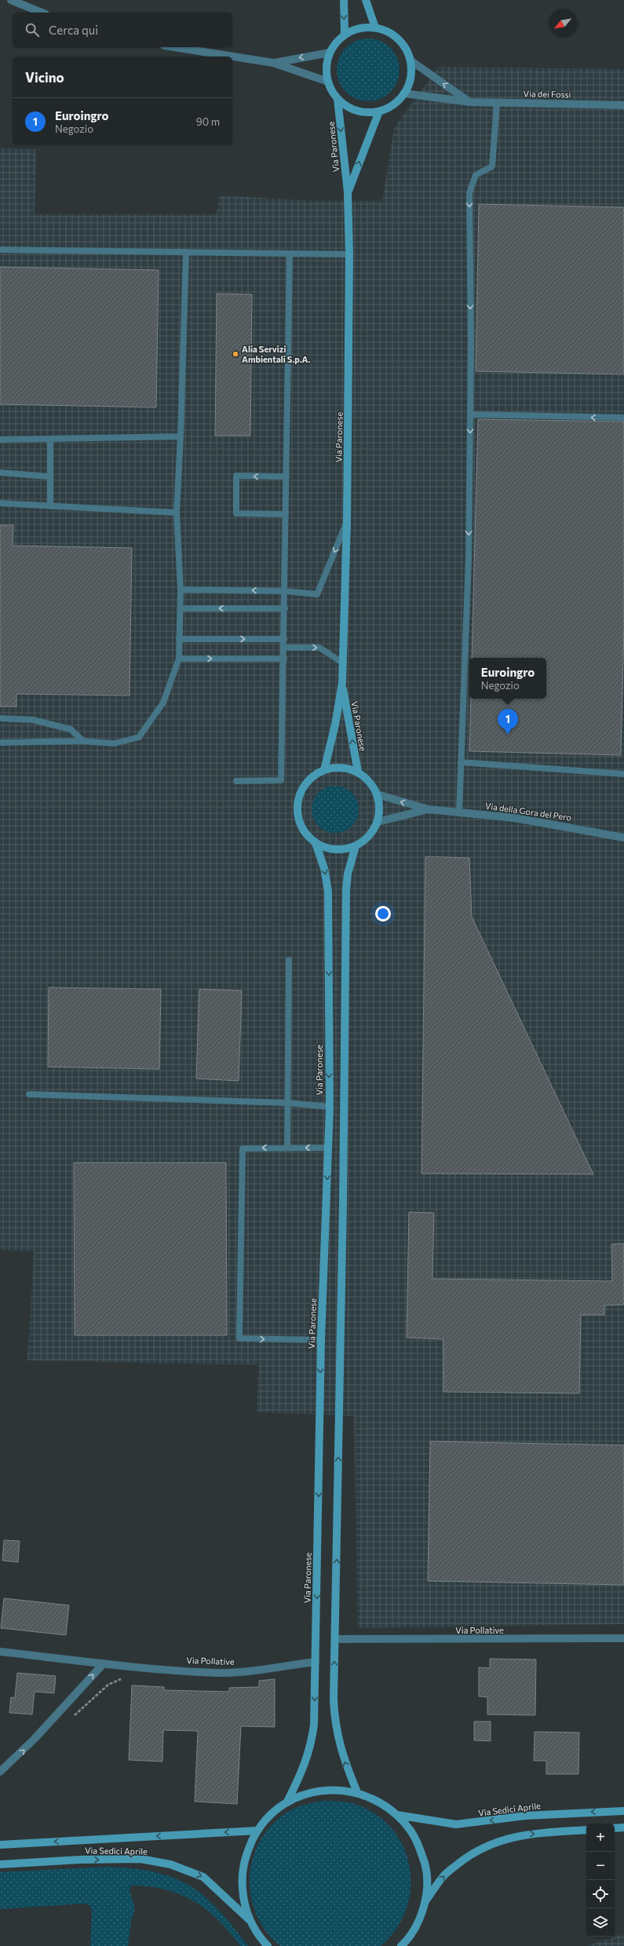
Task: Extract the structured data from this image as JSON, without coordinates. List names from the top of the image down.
{
  "streets": {
    "main road": ["Via Paronese", "Via Sedici Aprile"],
    "street": ["Via dei Fossi", "Via della Gora del Pero", "Via Pollative"]
  },
  "crossings": [
    ["Via dei Fossi", "Via Paronese"],
    ["Via Paronese", "Via della Gora del Pero"],
    ["Via Paronese", "Via Pollative"],
    ["Via Paronese", "Via Sedici Aprile"]
  ],
  "places": ["Alia Servizi Ambientali S.p.A."],
  "north": "bottom left",
  "page": {
    "search": "Cerca qui",
    "heading": "Vicino",
    "list": [
      {
        "mark": "1",
        "name": "Euroingro",
        "note": "Negozio",
        "value": "90 m"
      }
    ],
    "popup": ["Euroingro", "Negozio"],
    "pins": "1",
    "map_buttons": ["+", "−"]
  }
}
